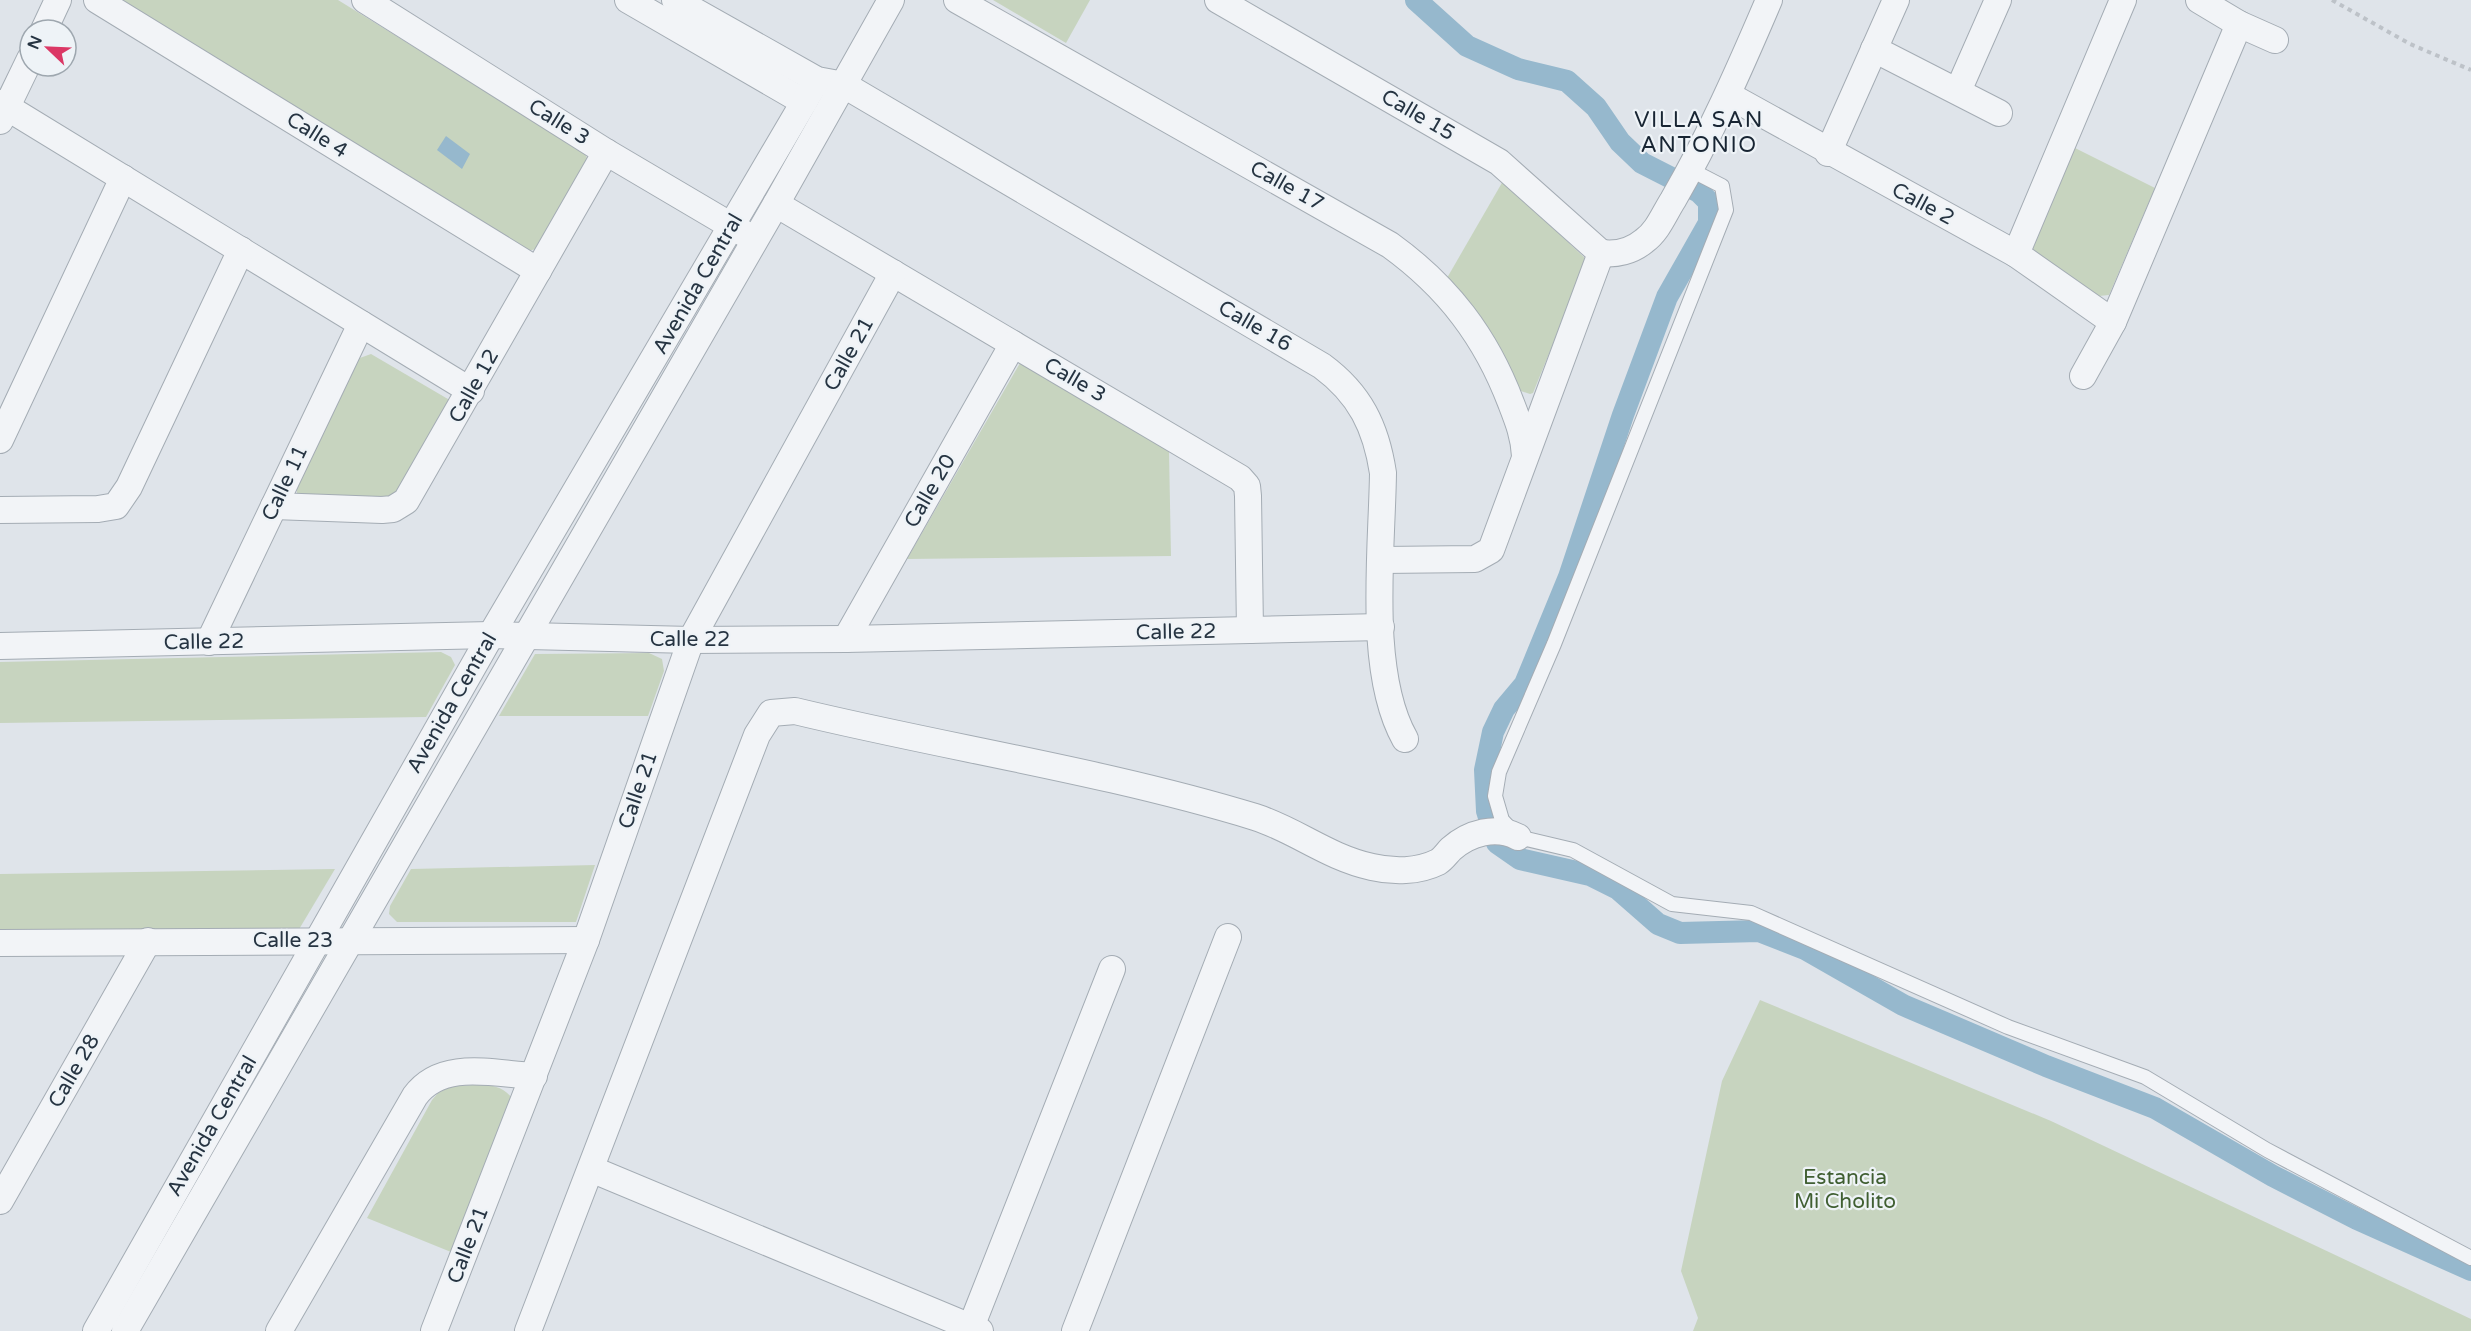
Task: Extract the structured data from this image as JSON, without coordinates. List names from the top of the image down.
{
  "streets": {
    "street": [
      "Calle 15",
      "Calle 3",
      "Calle 4",
      "Calle 17",
      "Calle 2",
      "Avenida Central",
      "Calle 16",
      "Calle 21",
      "Calle 12",
      "Calle 11",
      "Calle 20",
      "Calle 22",
      "Calle 23",
      "Calle 28"
    ]
  },
  "crossings": [
    ["Calle 3", "Avenida Central"],
    ["Calle 3", "Calle 21"],
    ["Calle 3", "Calle 12"],
    ["Calle 3", "Calle 20"],
    ["Calle 3", "Calle 22"],
    ["Calle 4", "Calle 12"],
    ["Avenida Central", "Calle 16"],
    ["Avenida Central", "Calle 22"],
    ["Avenida Central", "Calle 23"],
    ["Calle 16", "Calle 22"],
    ["Calle 21", "Calle 22"],
    ["Calle 21", "Calle 23"],
    ["Calle 12", "Calle 11"],
    ["Calle 11", "Calle 22"],
    ["Calle 20", "Calle 22"],
    ["Calle 23", "Calle 28"]
  ],
  "districts": ["VILLA SAN ANTONIO"],
  "parks": ["Estancia Mi Cholito"],
  "north": "top left"
}
